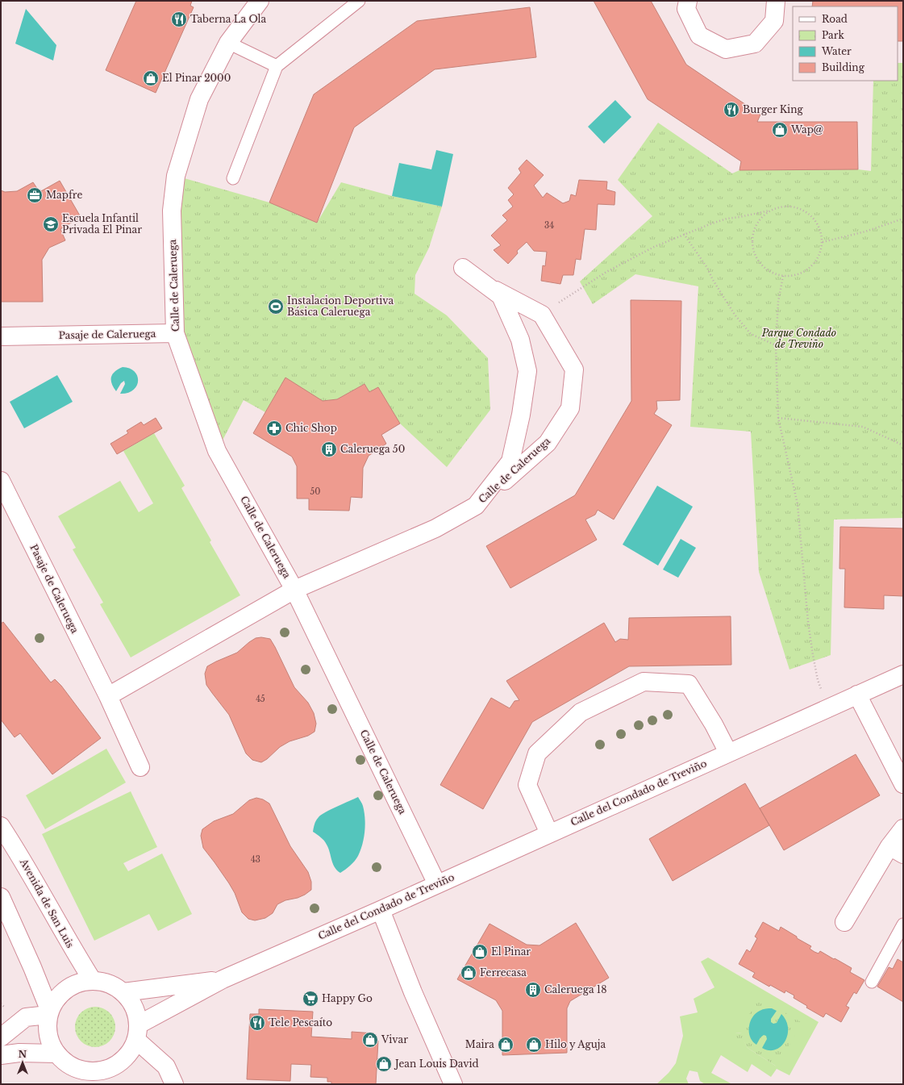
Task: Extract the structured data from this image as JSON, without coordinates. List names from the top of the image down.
{
  "streets": {
    "street": [
      "Calle de Caleruega",
      "Pasaje de Caleruega",
      "Calle del Condado de Treviño",
      "Avenida de San Luis"
    ]
  },
  "crossings": [
    ["Calle de Caleruega", "Pasaje de Caleruega"],
    ["Calle de Caleruega", "Calle del Condado de Treviño"],
    ["Calle del Condado de Treviño", "Avenida de San Luis"]
  ],
  "parks": ["Parque Condado de Treviño"],
  "places": {
    "restaurant": ["Taberna La Ola", "Burger King", "Tele Pescaíto"],
    "shop": [
      "El Pinar 2000",
      "Wap@",
      "El Pinar",
      "Ferrecasa",
      "Vivar",
      "Maira",
      "Hilo y Aguja",
      "Jean Louis David"
    ],
    "office": ["Mapfre"],
    "school or university": ["Escuela Infantil Privada El Pinar"],
    "sports": ["Instalacion Deportiva Básica Caleruega"],
    "pharmacy": ["Chic Shop"],
    "building": ["Caleruega 50", "Caleruega 18"],
    "supermarket": ["Happy Go"]
  },
  "house_numbers": [
    "34",
    "50",
    "45",
    "43"
  ],
  "legend": [
    "Road",
    "Park",
    "Water",
    "Building"
  ],
  "north": "top"
}
